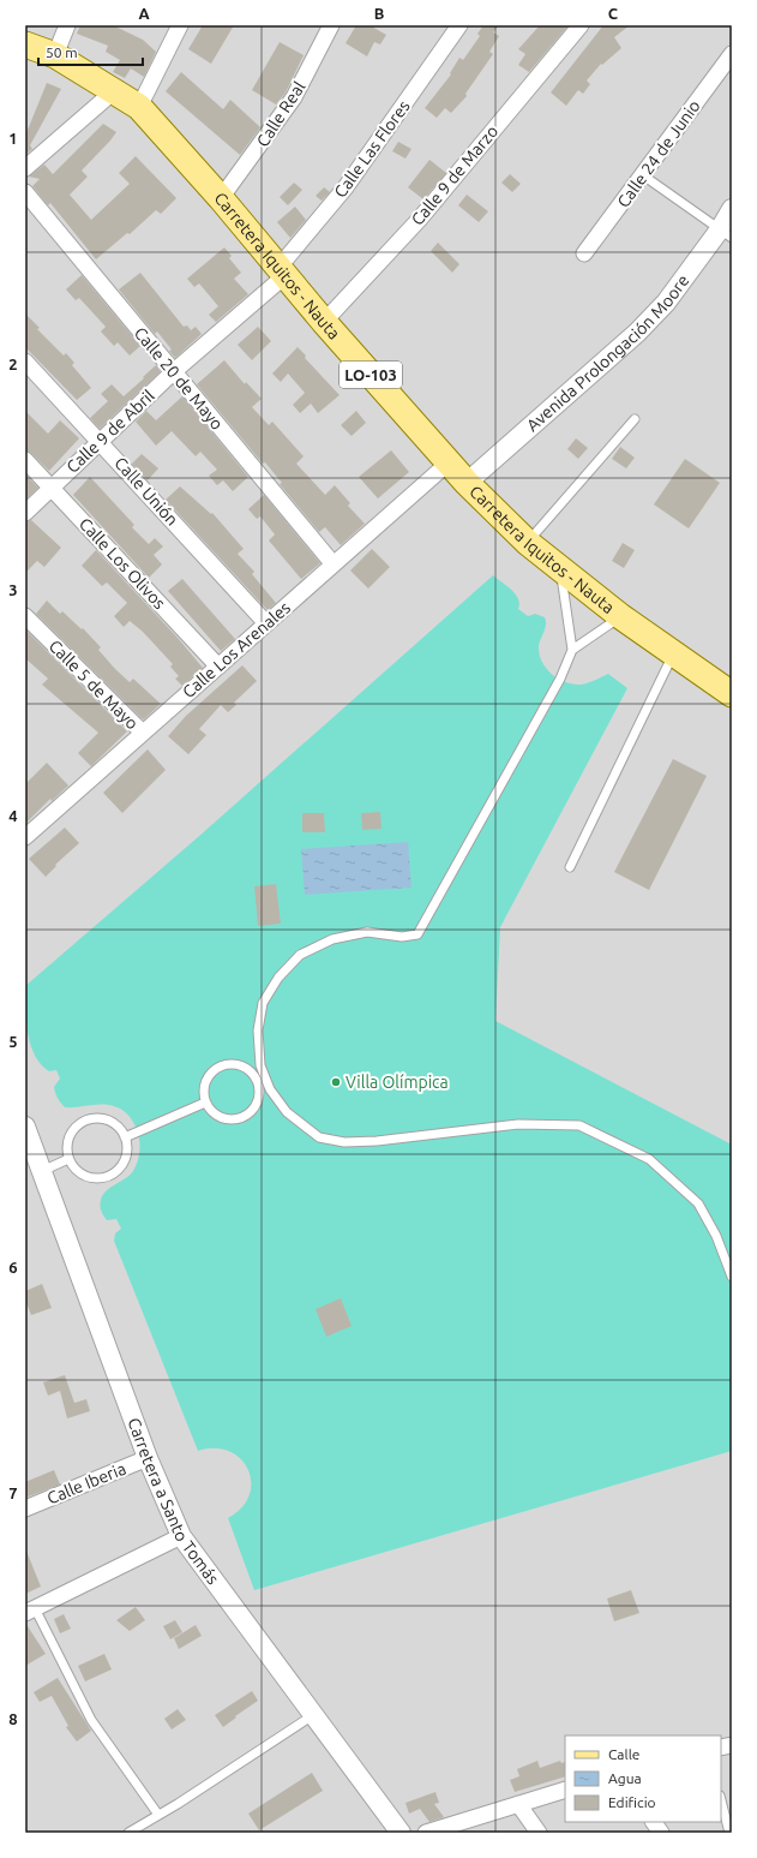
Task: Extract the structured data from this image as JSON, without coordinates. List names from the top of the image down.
{
  "streets": {
    "main road": ["Carretera Iquitos - Nauta", "LO-103"],
    "street": [
      "Calle Real",
      "Calle Las Flores",
      "Calle 24 de Junio",
      "Calle 9 de Marzo",
      "Avenida Prolongación Moore",
      "Calle 20 de Mayo",
      "Calle 9 de Abril",
      "Calle Unión",
      "Calle Los Olivos",
      "Calle Los Arenales",
      "Calle 5 de Mayo",
      "Calle Iberia",
      "Carretera a Santo Tomás"
    ]
  },
  "crossings": [
    ["Calle Real", "Carretera Iquitos - Nauta"],
    ["Calle Las Flores", "Carretera Iquitos - Nauta"],
    ["Calle Las Flores", "Calle 9 de Abril"],
    ["Calle 9 de Marzo", "Carretera Iquitos - Nauta"],
    ["Carretera Iquitos - Nauta", "Avenida Prolongación Moore"],
    ["Carretera Iquitos - Nauta", "Calle 9 de Abril"],
    ["Carretera Iquitos - Nauta", "Calle Los Arenales"],
    ["Calle 20 de Mayo", "Calle 9 de Abril"],
    ["Calle 20 de Mayo", "Calle Los Arenales"],
    ["Calle 9 de Abril", "Calle Unión"],
    ["Calle 9 de Abril", "Calle Los Olivos"],
    ["Calle Unión", "Calle Los Arenales"],
    ["Calle Los Olivos", "Calle Los Arenales"],
    ["Calle Los Arenales", "Calle 5 de Mayo"],
    ["Calle Iberia", "Carretera a Santo Tomás"]
  ],
  "places": ["Villa Olímpica"],
  "legend": ["Calle", "Agua", "Edificio"],
  "scale_bar": "50 m",
  "grid": {
    "columns": ["A", "B", "C"],
    "rows": [
      "1",
      "2",
      "3",
      "4",
      "5",
      "6",
      "7",
      "8"
    ]
  }
}
